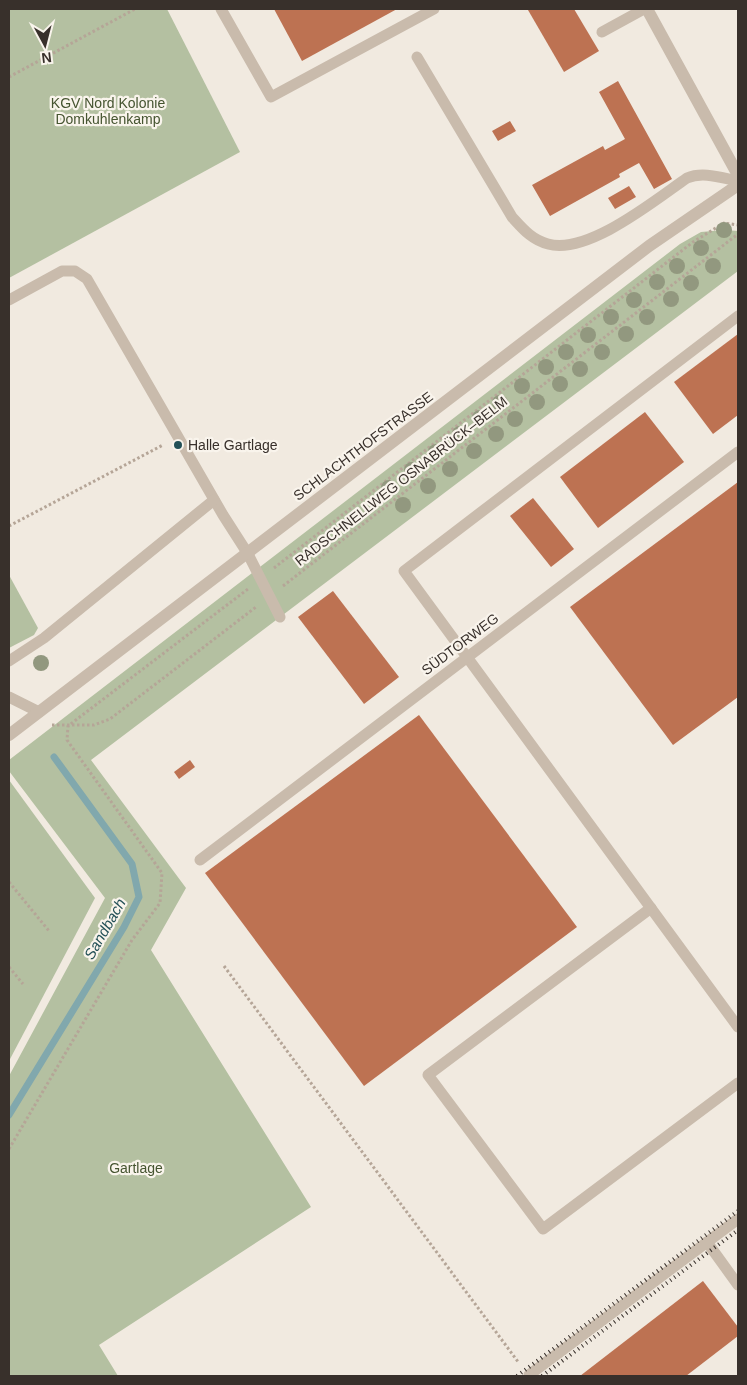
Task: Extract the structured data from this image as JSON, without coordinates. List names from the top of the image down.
{
  "streets": {
    "street": ["SCHLACHTHOFSTRASSE"],
    "lane": ["SÜDTORWEG"],
    "path": ["RADSCHNELLWEG OSNABRÜCK–BELM"]
  },
  "water": ["Sandbach"],
  "parks": ["KGV Nord Kolonie Domkuhlenkamp", "Gartlage"],
  "places": ["Halle Gartlage"],
  "north": "bottom"
}
